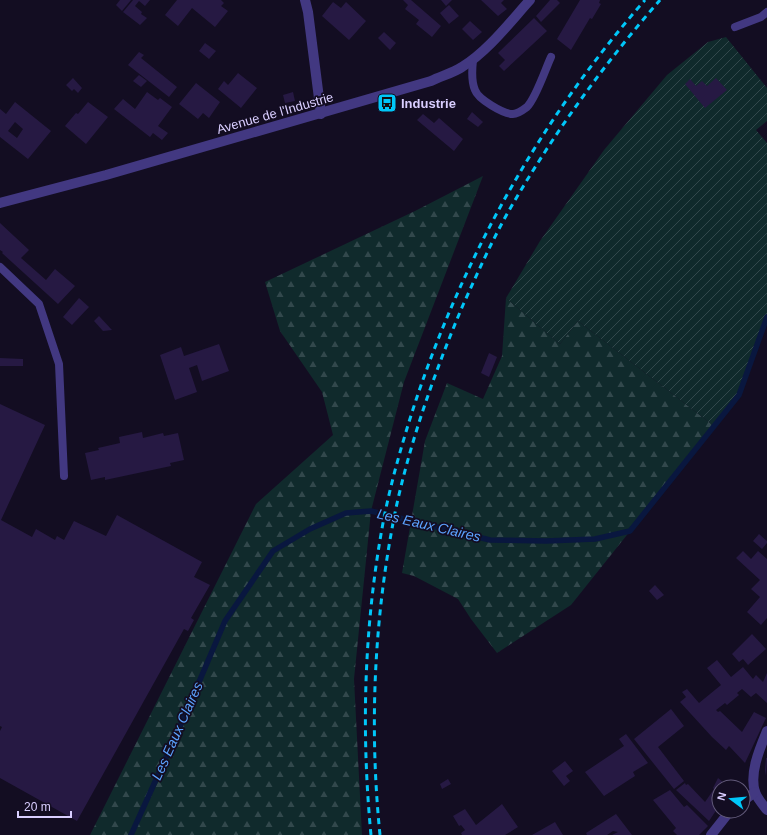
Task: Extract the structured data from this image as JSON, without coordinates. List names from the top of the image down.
{
  "streets": {
    "street": ["Avenue de l'Industrie"]
  },
  "water": ["Les Eaux Claires"],
  "places": {
    "bus stop": ["Industrie"]
  },
  "scale_bar": "20 m",
  "north": "left"
}
